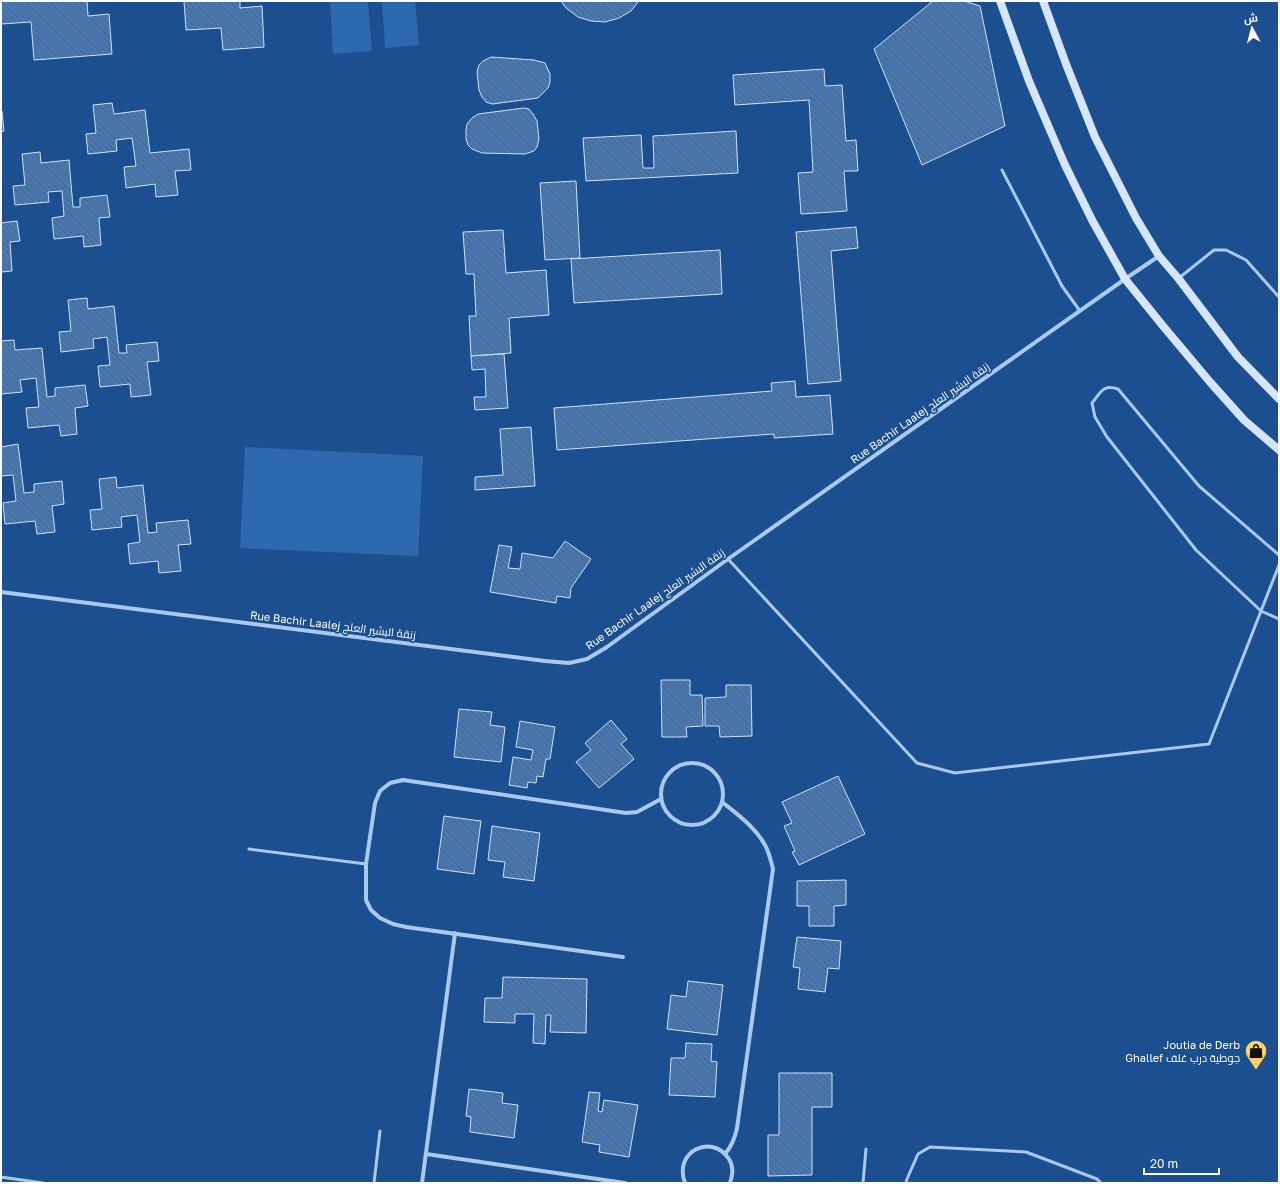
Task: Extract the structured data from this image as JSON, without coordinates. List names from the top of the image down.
{
  "streets": {
    "street": ["Rue Bachir Laalej زنقة البشير العلج"]
  },
  "places": {
    "shop": ["Joutia de Derb Ghallef جوطية درب غلف"]
  },
  "scale_bar": "20 m",
  "north": "top"
}
